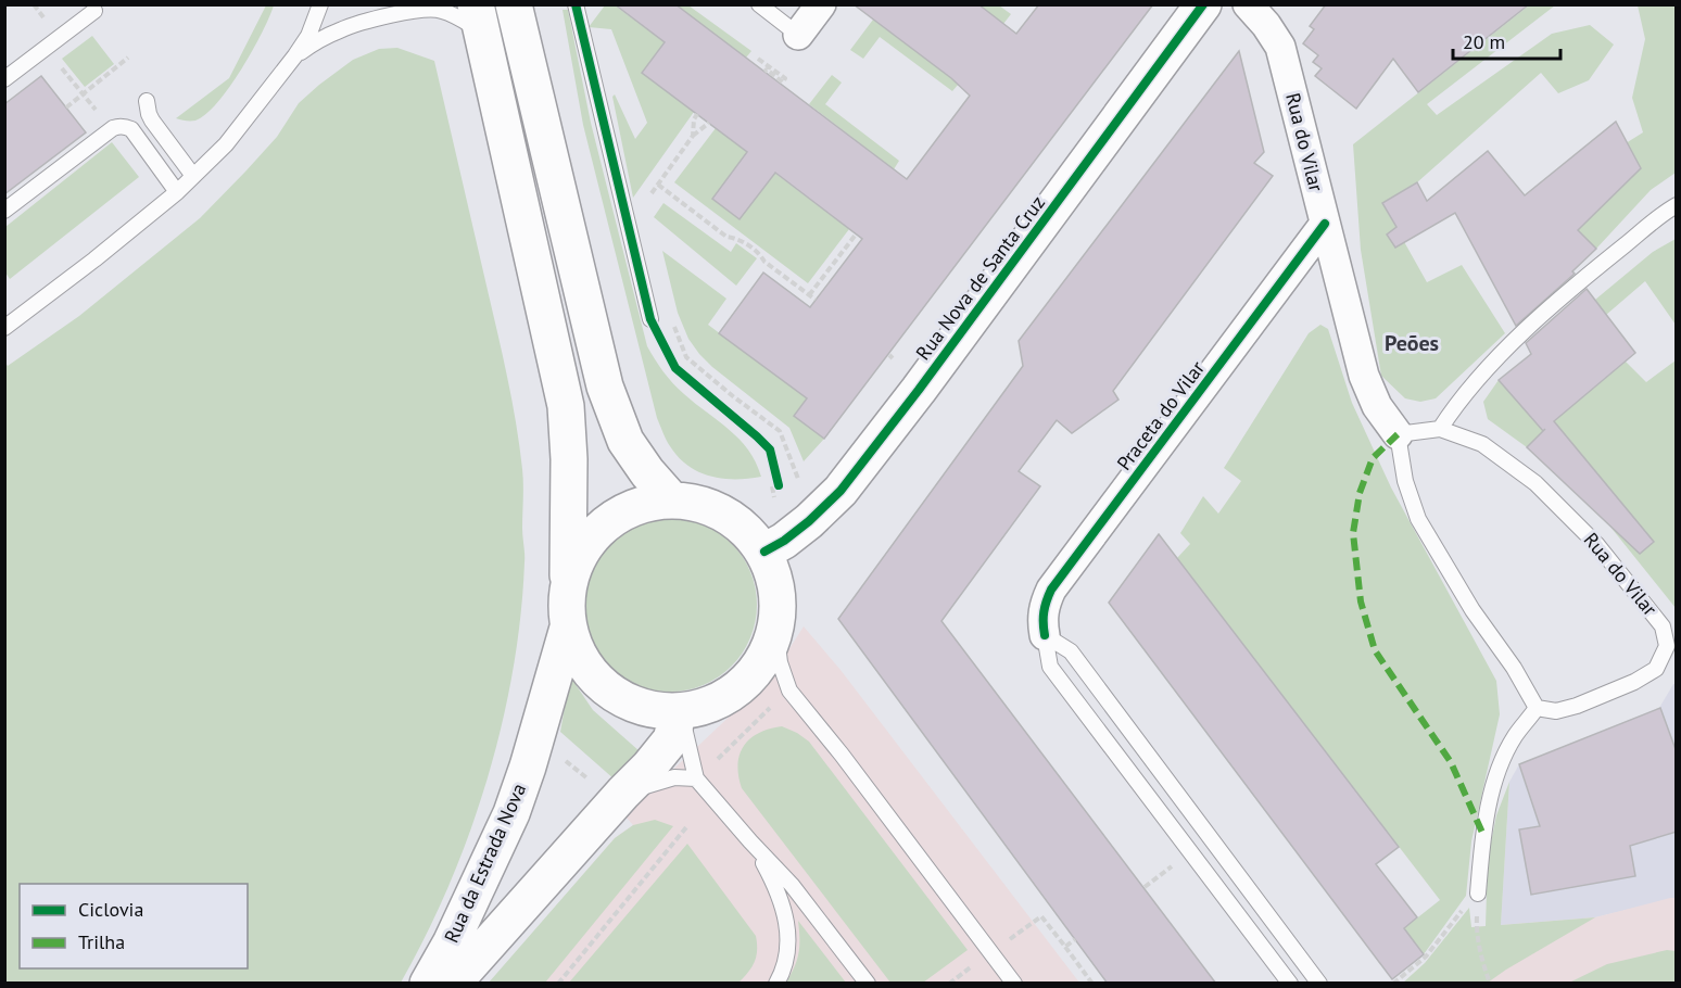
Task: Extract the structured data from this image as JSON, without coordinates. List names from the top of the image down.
{
  "streets": {
    "main road": ["Rua Nova de Santa Cruz", "Rua da Estrada Nova"],
    "street": ["Rua do Vilar", "Praceta do Vilar"]
  },
  "crossings": [
    ["Rua do Vilar", "Praceta do Vilar"],
    ["Rua Nova de Santa Cruz", "Rua da Estrada Nova"]
  ],
  "districts": ["Peões"],
  "legend": ["Ciclovia", "Trilha"],
  "scale_bar": "20 m"
}
